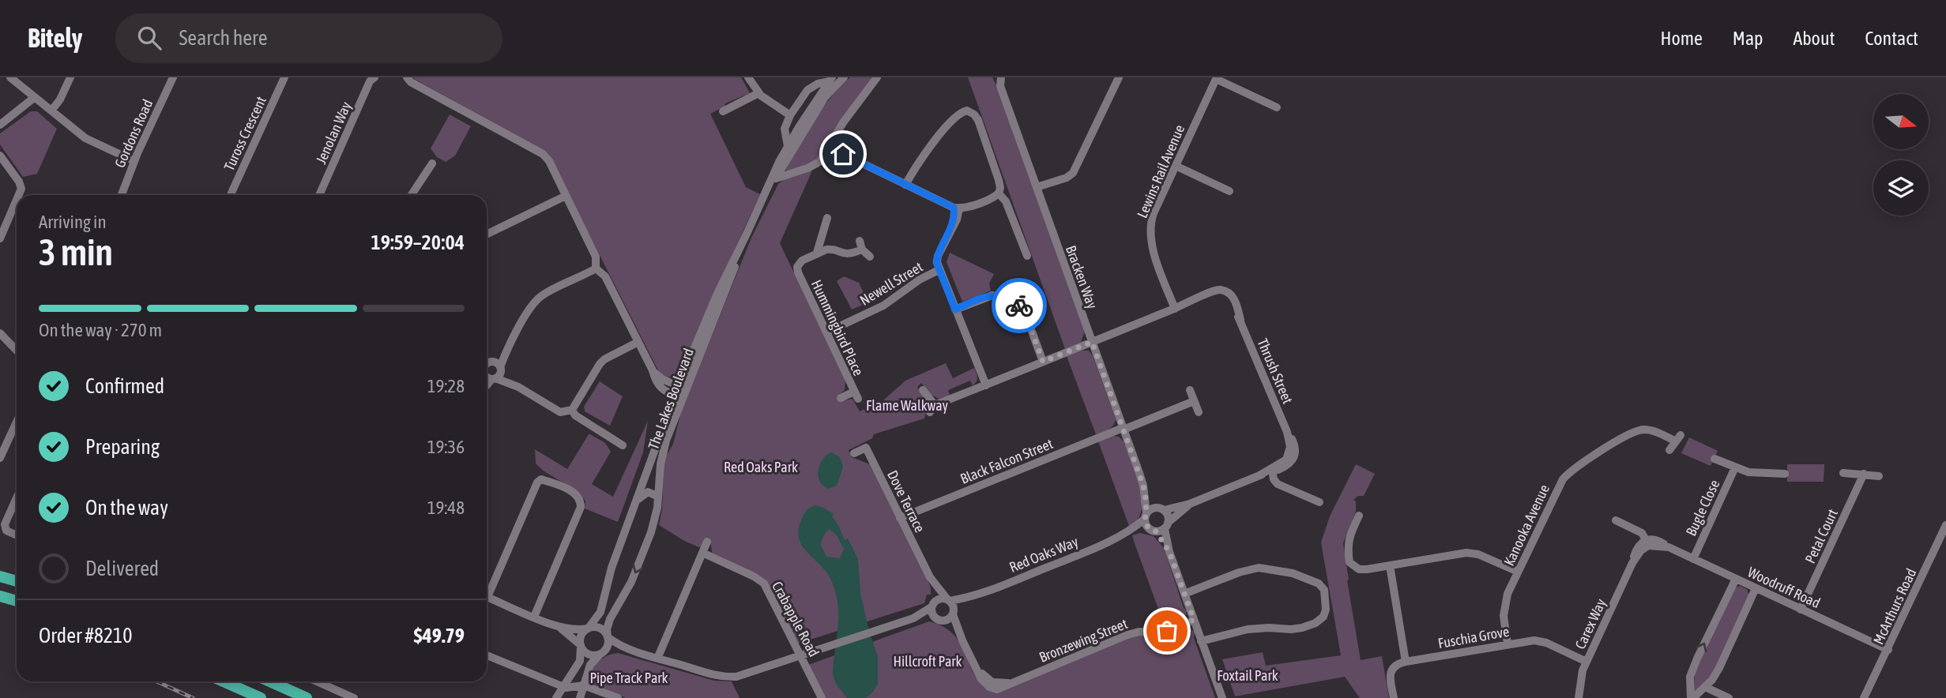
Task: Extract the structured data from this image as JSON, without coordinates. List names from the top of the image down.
{
  "streets": {
    "street": [
      "Jenolan Way",
      "Gordons Road",
      "Tuross Crescent",
      "Lewins Rail Avenue",
      "Bracken Way",
      "Newell Street",
      "Hummingbird Place",
      "Thrush Street",
      "The Lakes Boulevard",
      "Black Falcon Street",
      "Dove Terrace",
      "Bugle Close",
      "Kanooka Avenue",
      "Petal Court",
      "Red Oaks Way",
      "Woodruff Road",
      "McArthurs Road",
      "Crabapple Road",
      "Carex Way",
      "Fuschia Grove",
      "Bronzewing Street"
    ]
  },
  "crossings": [
    ["Lewins Rail Avenue", "Thrush Street"],
    ["Bracken Way", "Thrush Street"],
    ["Bracken Way", "Black Falcon Street"],
    ["Bracken Way", "Red Oaks Way"],
    ["Newell Street", "Hummingbird Place"],
    ["Black Falcon Street", "Dove Terrace"],
    ["Dove Terrace", "Red Oaks Way"],
    ["Bugle Close", "Woodruff Road"],
    ["Kanooka Avenue", "Fuschia Grove"],
    ["Petal Court", "Woodruff Road"],
    ["Woodruff Road", "McArthurs Road"],
    ["Woodruff Road", "Carex Way"],
    ["Carex Way", "Fuschia Grove"]
  ],
  "parks": [
    "Flame Walkway",
    "Red Oaks Park",
    "Hillcroft Park",
    "Foxtail Park",
    "Pipe Track Park"
  ],
  "north": "right",
  "page": {
    "header": "Bitely",
    "search": "Search here",
    "nav": [
      "Home",
      "Map",
      "About",
      "Contact"
    ],
    "heading": ["3 min", "Arriving in", "19:59–20:04"],
    "panel": ["Order #8210", "$49.79"],
    "bar": "On the way · 270 m",
    "list": [
      ["Confirmed", "19:28"],
      ["Preparing", "19:36"],
      ["On the way", "19:48"],
      "Delivered"
    ]
  }
}
